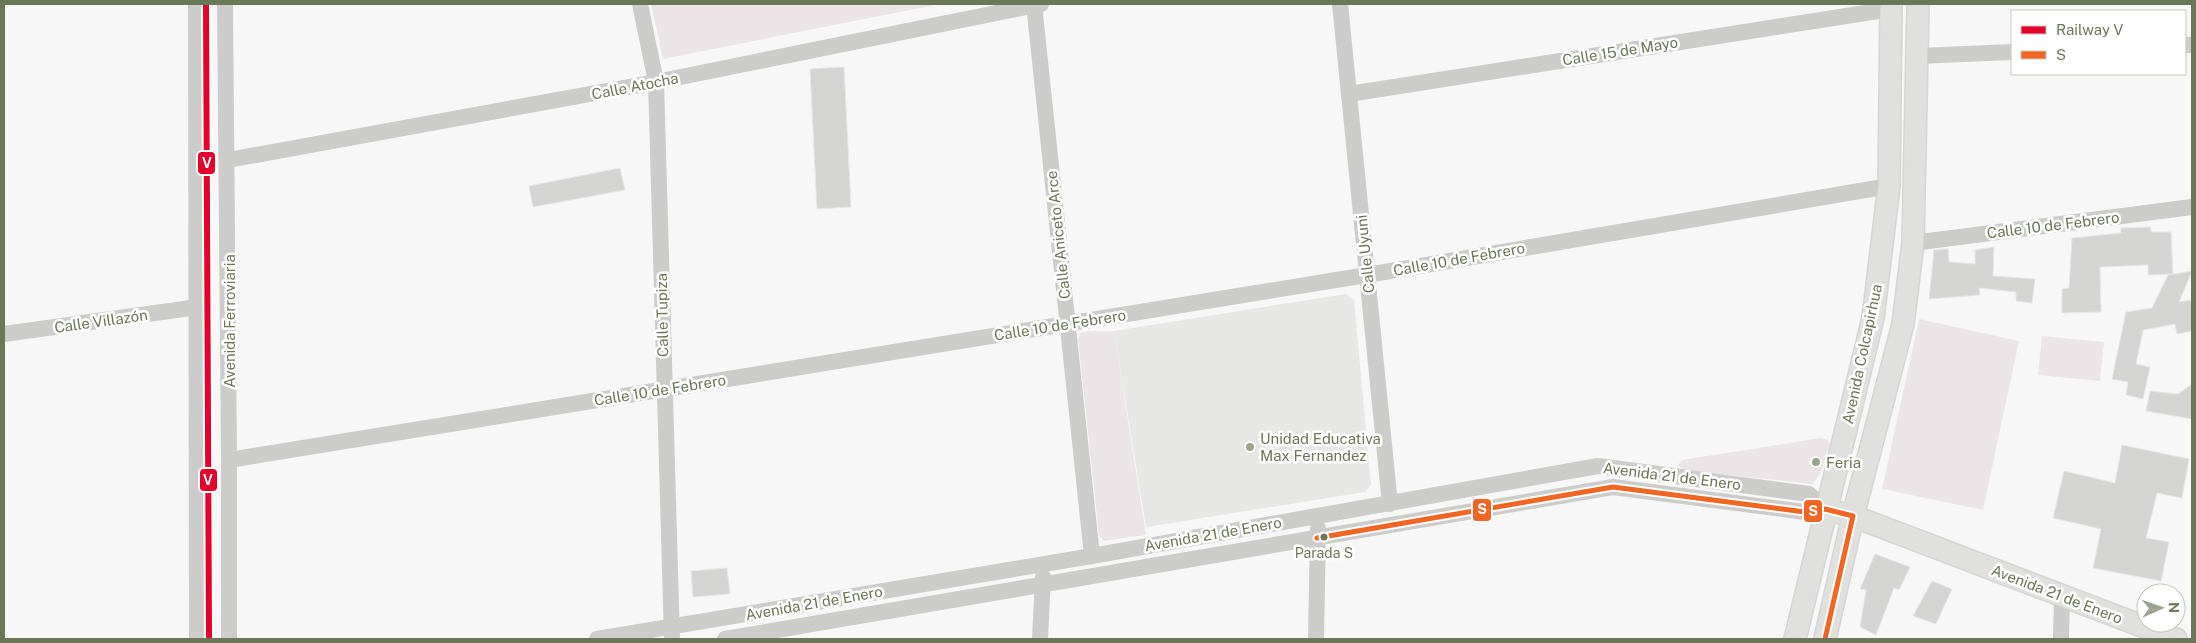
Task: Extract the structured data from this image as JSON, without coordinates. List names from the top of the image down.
{
  "streets": {
    "main road": ["Avenida Colcapirhua", "Avenida 21 de Enero"],
    "street": [
      "Calle 15 de Mayo",
      "Calle Atocha",
      "Calle 10 de Febrero",
      "Calle Aniceto Arce",
      "Calle Uyuni",
      "Calle Tupiza",
      "Calle Villazón",
      "Avenida Ferroviaria"
    ]
  },
  "crossings": [
    ["Calle 15 de Mayo", "Calle Uyuni"],
    ["Calle 15 de Mayo", "Avenida Colcapirhua"],
    ["Calle Atocha", "Calle Aniceto Arce"],
    ["Calle Atocha", "Calle Tupiza"],
    ["Calle Atocha", "Avenida Ferroviaria"],
    ["Calle 10 de Febrero", "Calle Aniceto Arce"],
    ["Calle 10 de Febrero", "Calle Uyuni"],
    ["Calle 10 de Febrero", "Calle Tupiza"],
    ["Calle 10 de Febrero", "Avenida Ferroviaria"],
    ["Calle 10 de Febrero", "Avenida Colcapirhua"],
    ["Calle Aniceto Arce", "Avenida 21 de Enero"],
    ["Calle Uyuni", "Avenida 21 de Enero"],
    ["Calle Tupiza", "Avenida 21 de Enero"],
    ["Calle Villazón", "Avenida Ferroviaria"],
    ["Avenida Colcapirhua", "Avenida 21 de Enero"]
  ],
  "places": ["Unidad Educativa Max Fernandez", "Feria", "Parada S"],
  "lines": ["rail line V", "transit line S"],
  "legend": ["Railway V", "S"],
  "north": "right"
}
